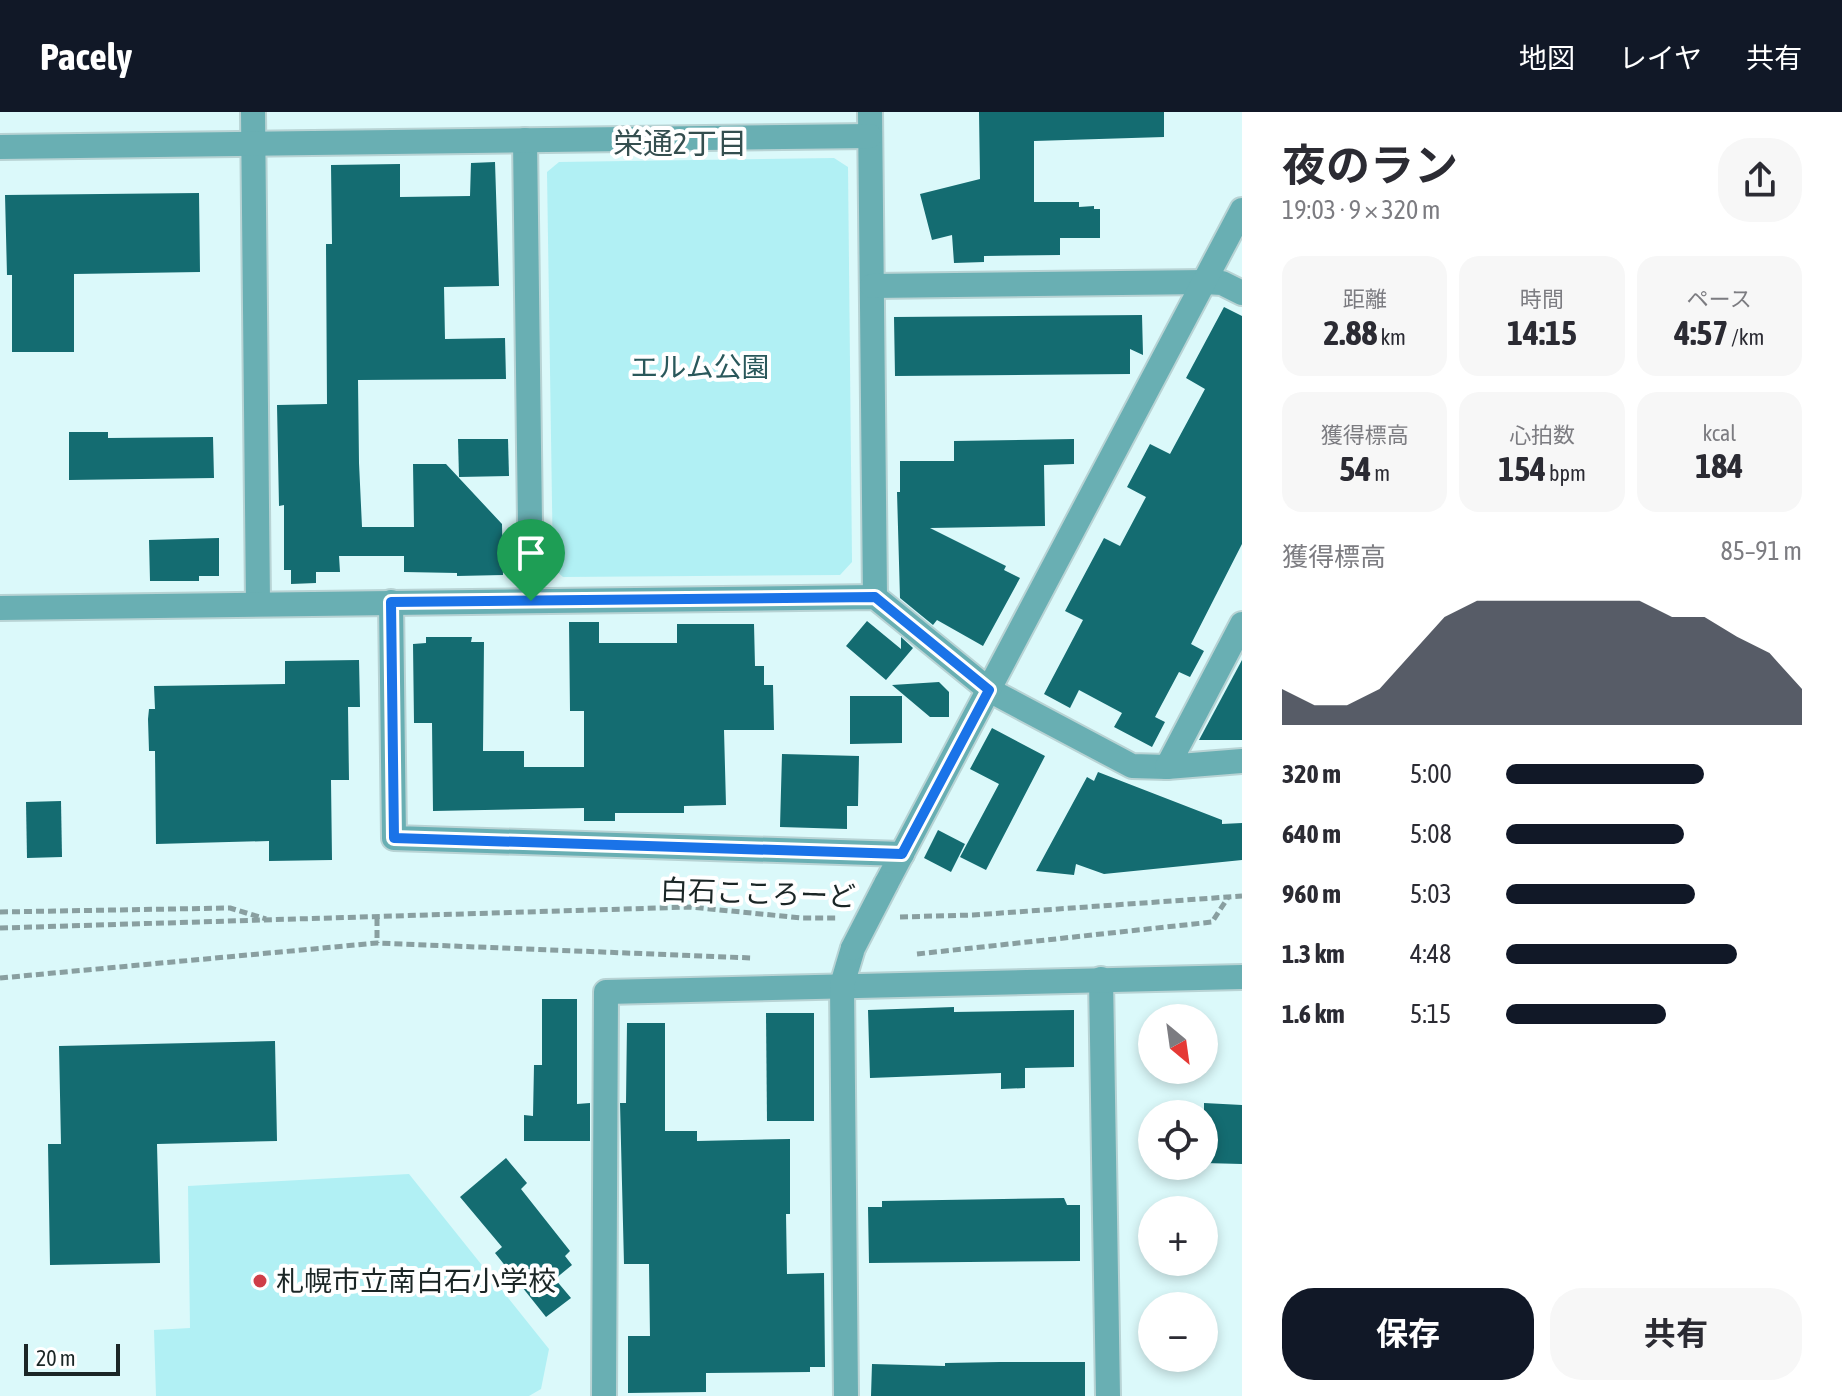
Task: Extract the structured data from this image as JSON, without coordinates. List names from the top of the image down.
{
  "streets": {
    "path": ["白石こころーど"]
  },
  "districts": ["栄通2丁目"],
  "parks": ["エルム公園"],
  "places": ["札幌市立南白石小学校"],
  "scale_bar": "20 m",
  "north": "bottom right",
  "page": {
    "header": "Pacely",
    "nav": ["地図", "レイヤ", "共有"],
    "heading": ["夜のラン", "19:03 · 9 × 320 m"],
    "stats": [
      ["距離", "2.88 km"],
      ["時間", "14:15"],
      ["ペース", "4:57 /km"],
      ["獲得標高", "54 m"],
      ["心拍数", "154 bpm"],
      ["kcal", "184"]
    ],
    "chart": ["獲得標高", "85–91 m"],
    "list": [
      {
        "name": "320 m",
        "note": "5:00"
      },
      {
        "name": "640 m",
        "note": "5:08"
      },
      {
        "name": "960 m",
        "note": "5:03"
      },
      {
        "name": "1.3 km",
        "note": "4:48"
      },
      {
        "name": "1.6 km",
        "note": "5:15"
      }
    ],
    "map_buttons": ["+", "−"],
    "buttons": ["保存", "共有"],
    "scale": "20 m"
  }
}
